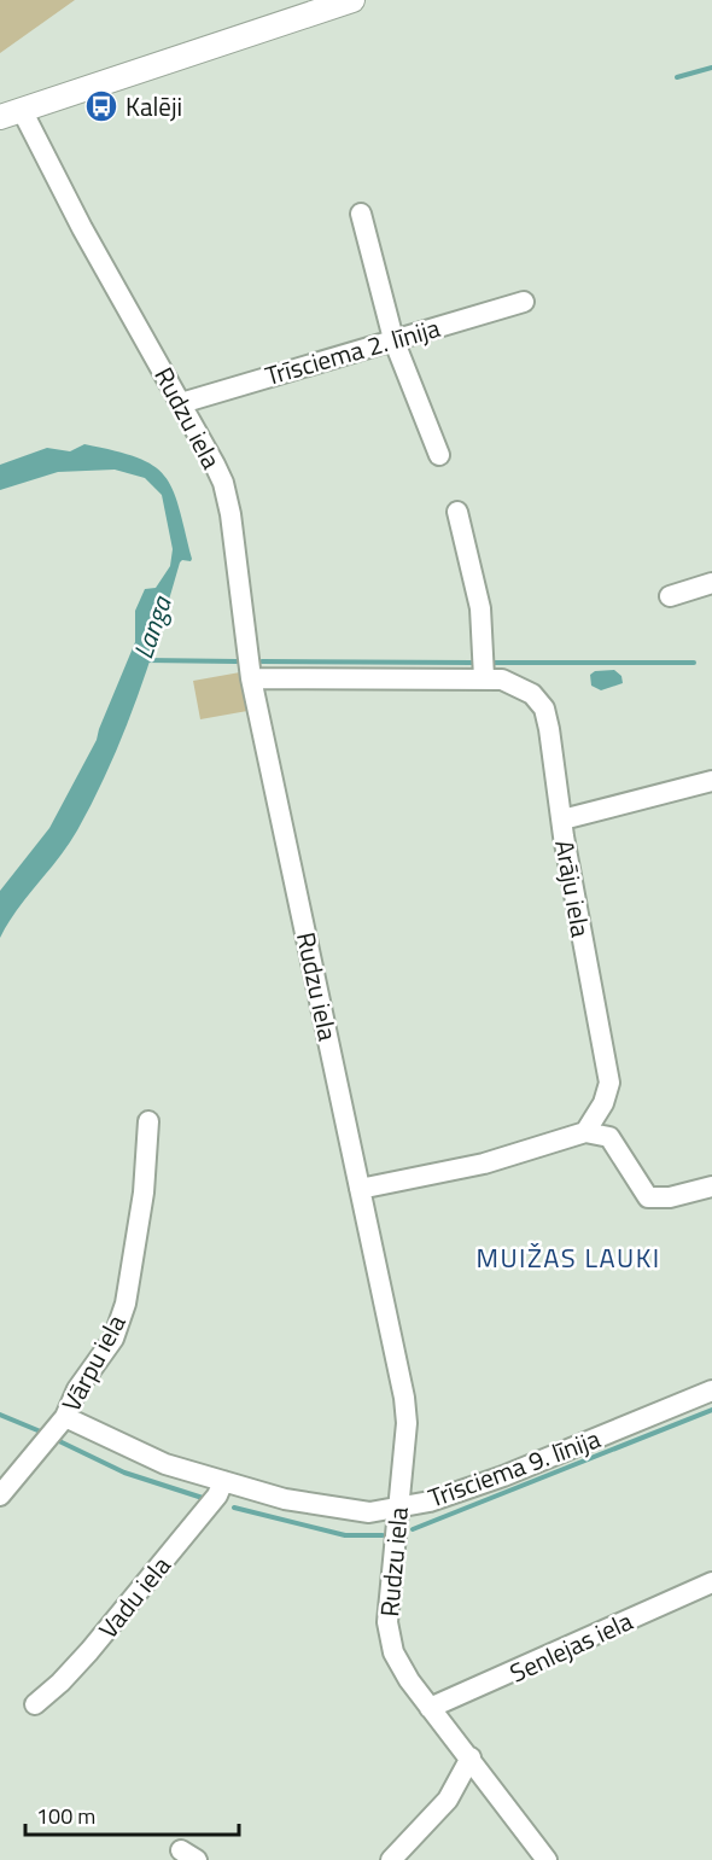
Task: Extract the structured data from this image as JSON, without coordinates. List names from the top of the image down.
{
  "streets": {
    "street": [
      "Trīsciema 2. līnija",
      "Rudzu iela",
      "Arāju iela",
      "Vārpu iela",
      "Trīsciema 9. līnija",
      "Vadu iela",
      "Senlejas iela"
    ]
  },
  "crossings": [
    ["Trīsciema 2. līnija", "Rudzu iela"],
    ["Rudzu iela", "Arāju iela"],
    ["Rudzu iela", "Trīsciema 9. līnija"],
    ["Rudzu iela", "Senlejas iela"],
    ["Vārpu iela", "Trīsciema 9. līnija"],
    ["Trīsciema 9. līnija", "Vadu iela"]
  ],
  "districts": ["MUIŽAS LAUKI"],
  "water": ["Langa"],
  "places": {
    "bus stop": ["Kalēji"]
  },
  "scale_bar": "100 m"
}
